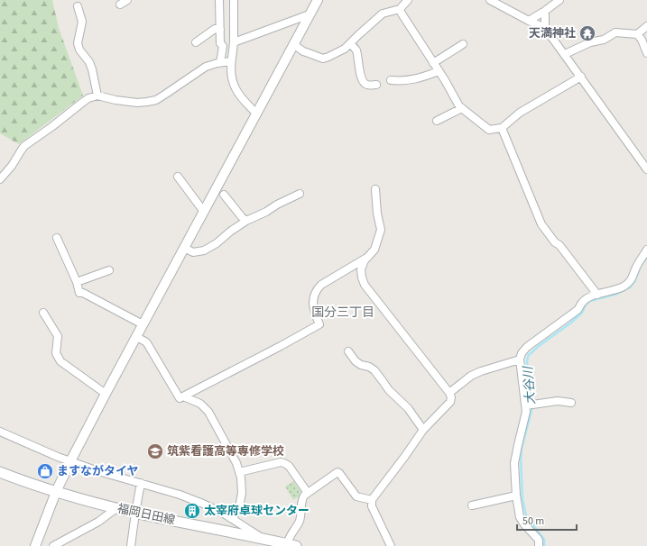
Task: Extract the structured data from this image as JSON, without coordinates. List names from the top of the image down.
{
  "streets": {
    "main road": ["福岡日田線"]
  },
  "districts": ["国分三丁目"],
  "water": ["大谷川"],
  "places": {
    "temple": ["天満神社"],
    "school or university": ["筑紫看護高等専修学校"],
    "shop": ["ますながタイヤ"],
    "building": ["太宰府卓球センター"]
  },
  "scale_bar": "50 m"
}
